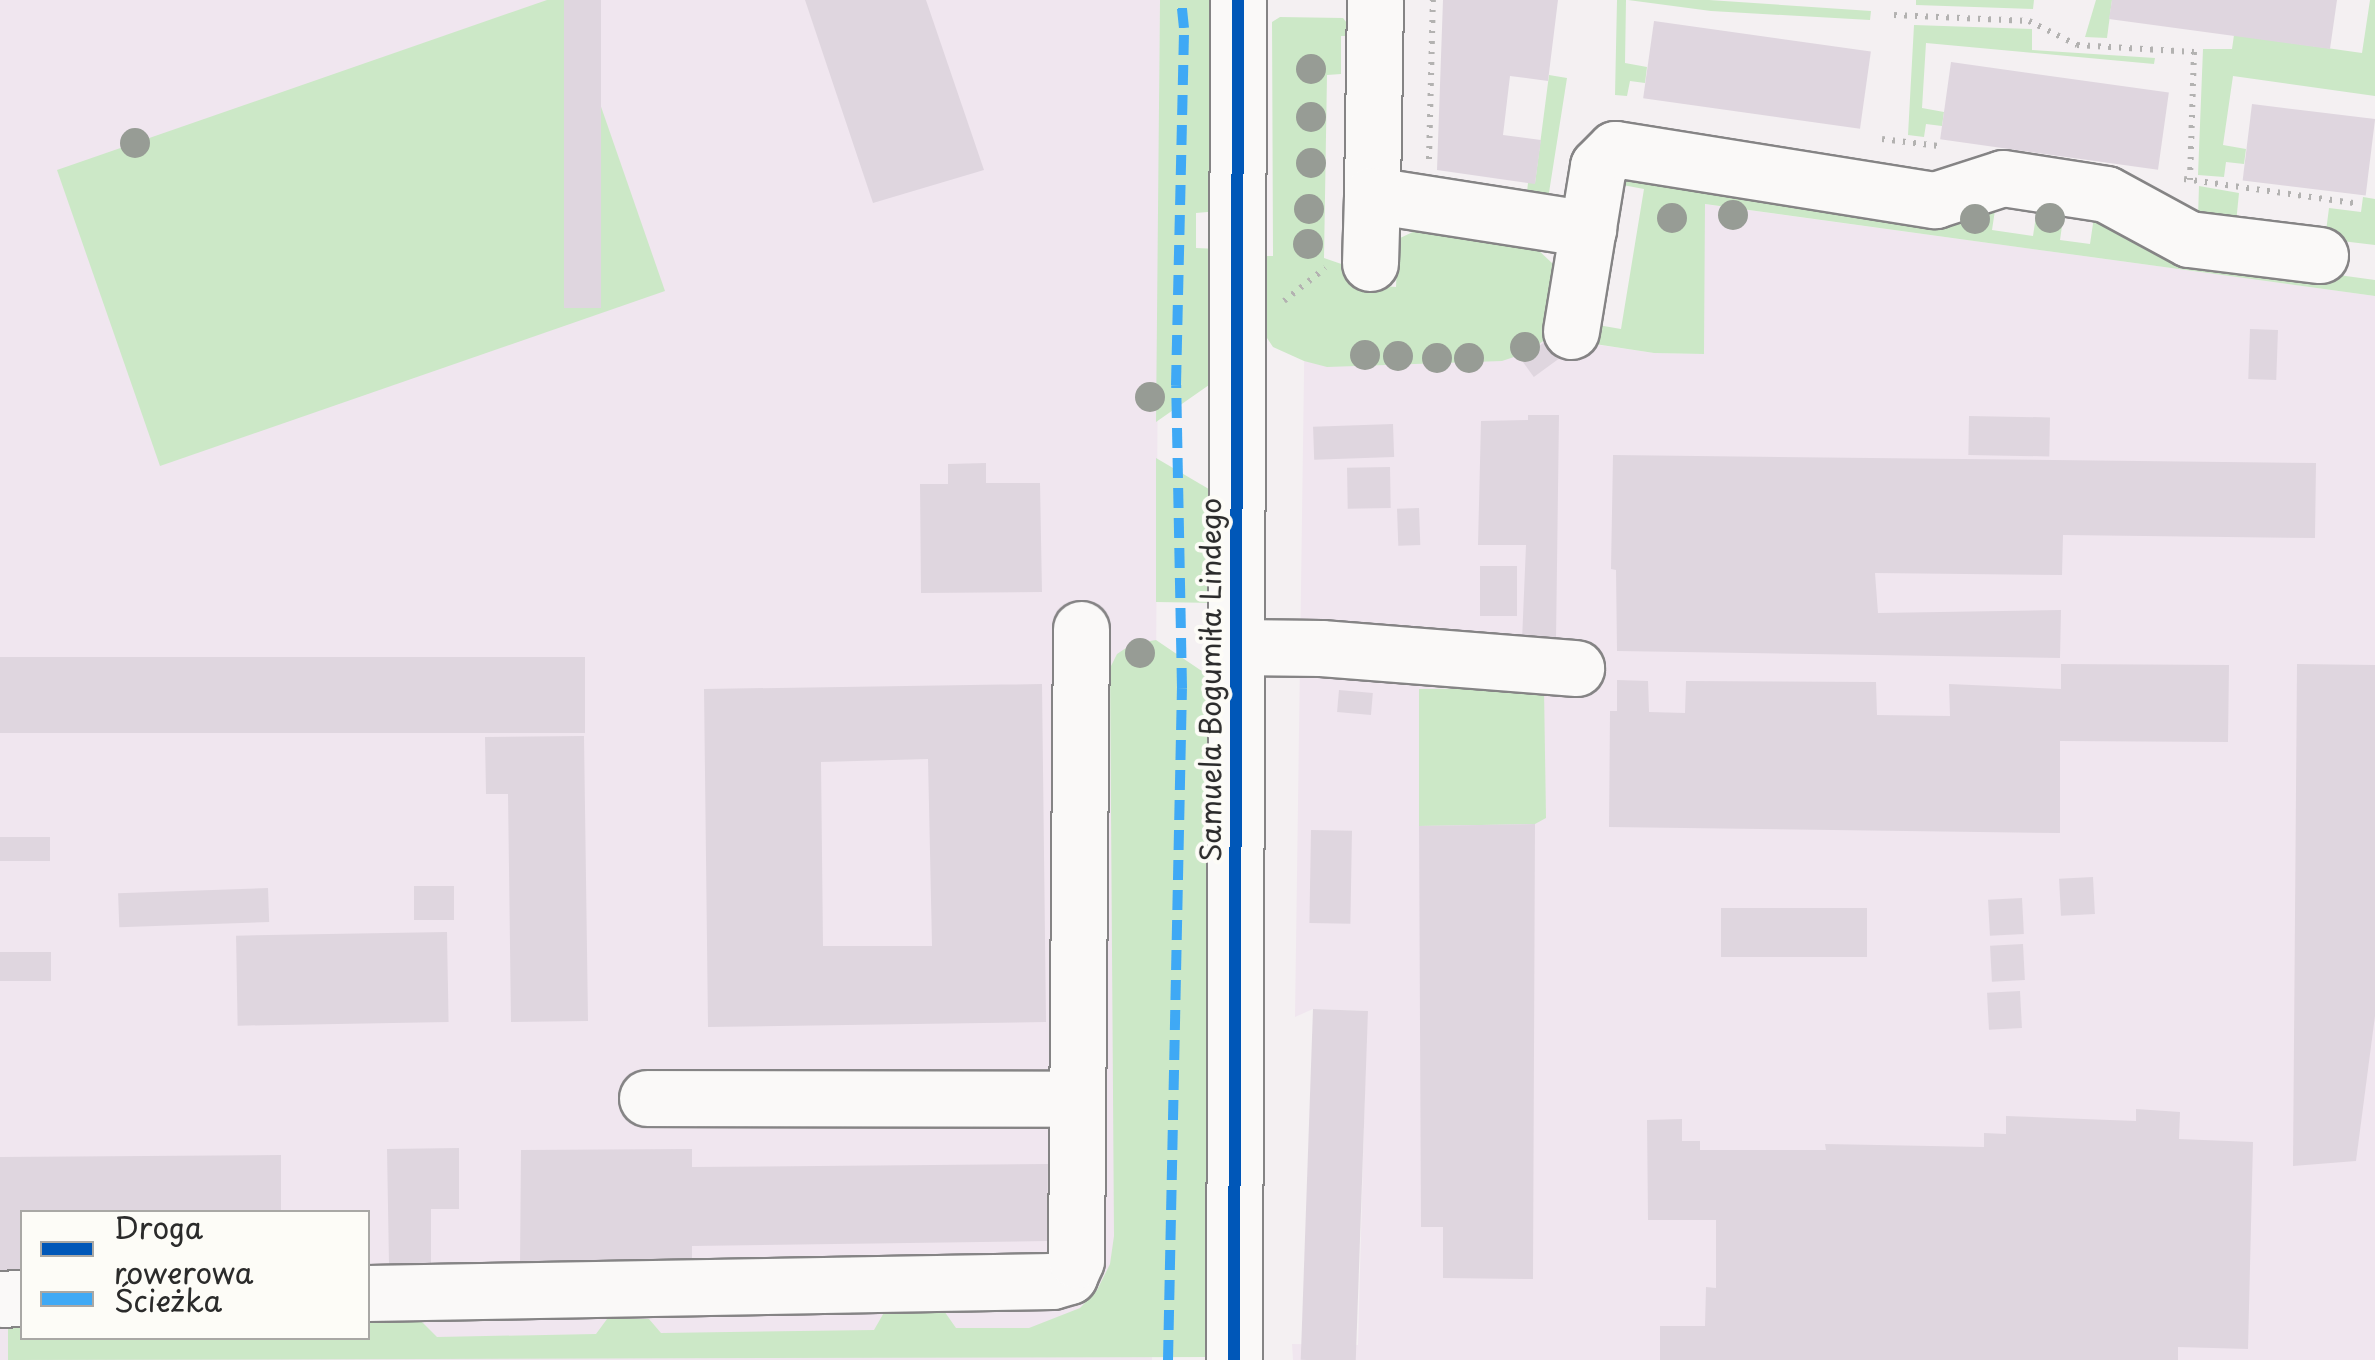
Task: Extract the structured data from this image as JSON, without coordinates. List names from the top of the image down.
{
  "streets": {
    "street": ["Samuela Bogumiła Lindego"]
  },
  "legend": ["Droga rowerowa", "Ścieżka"]
}
